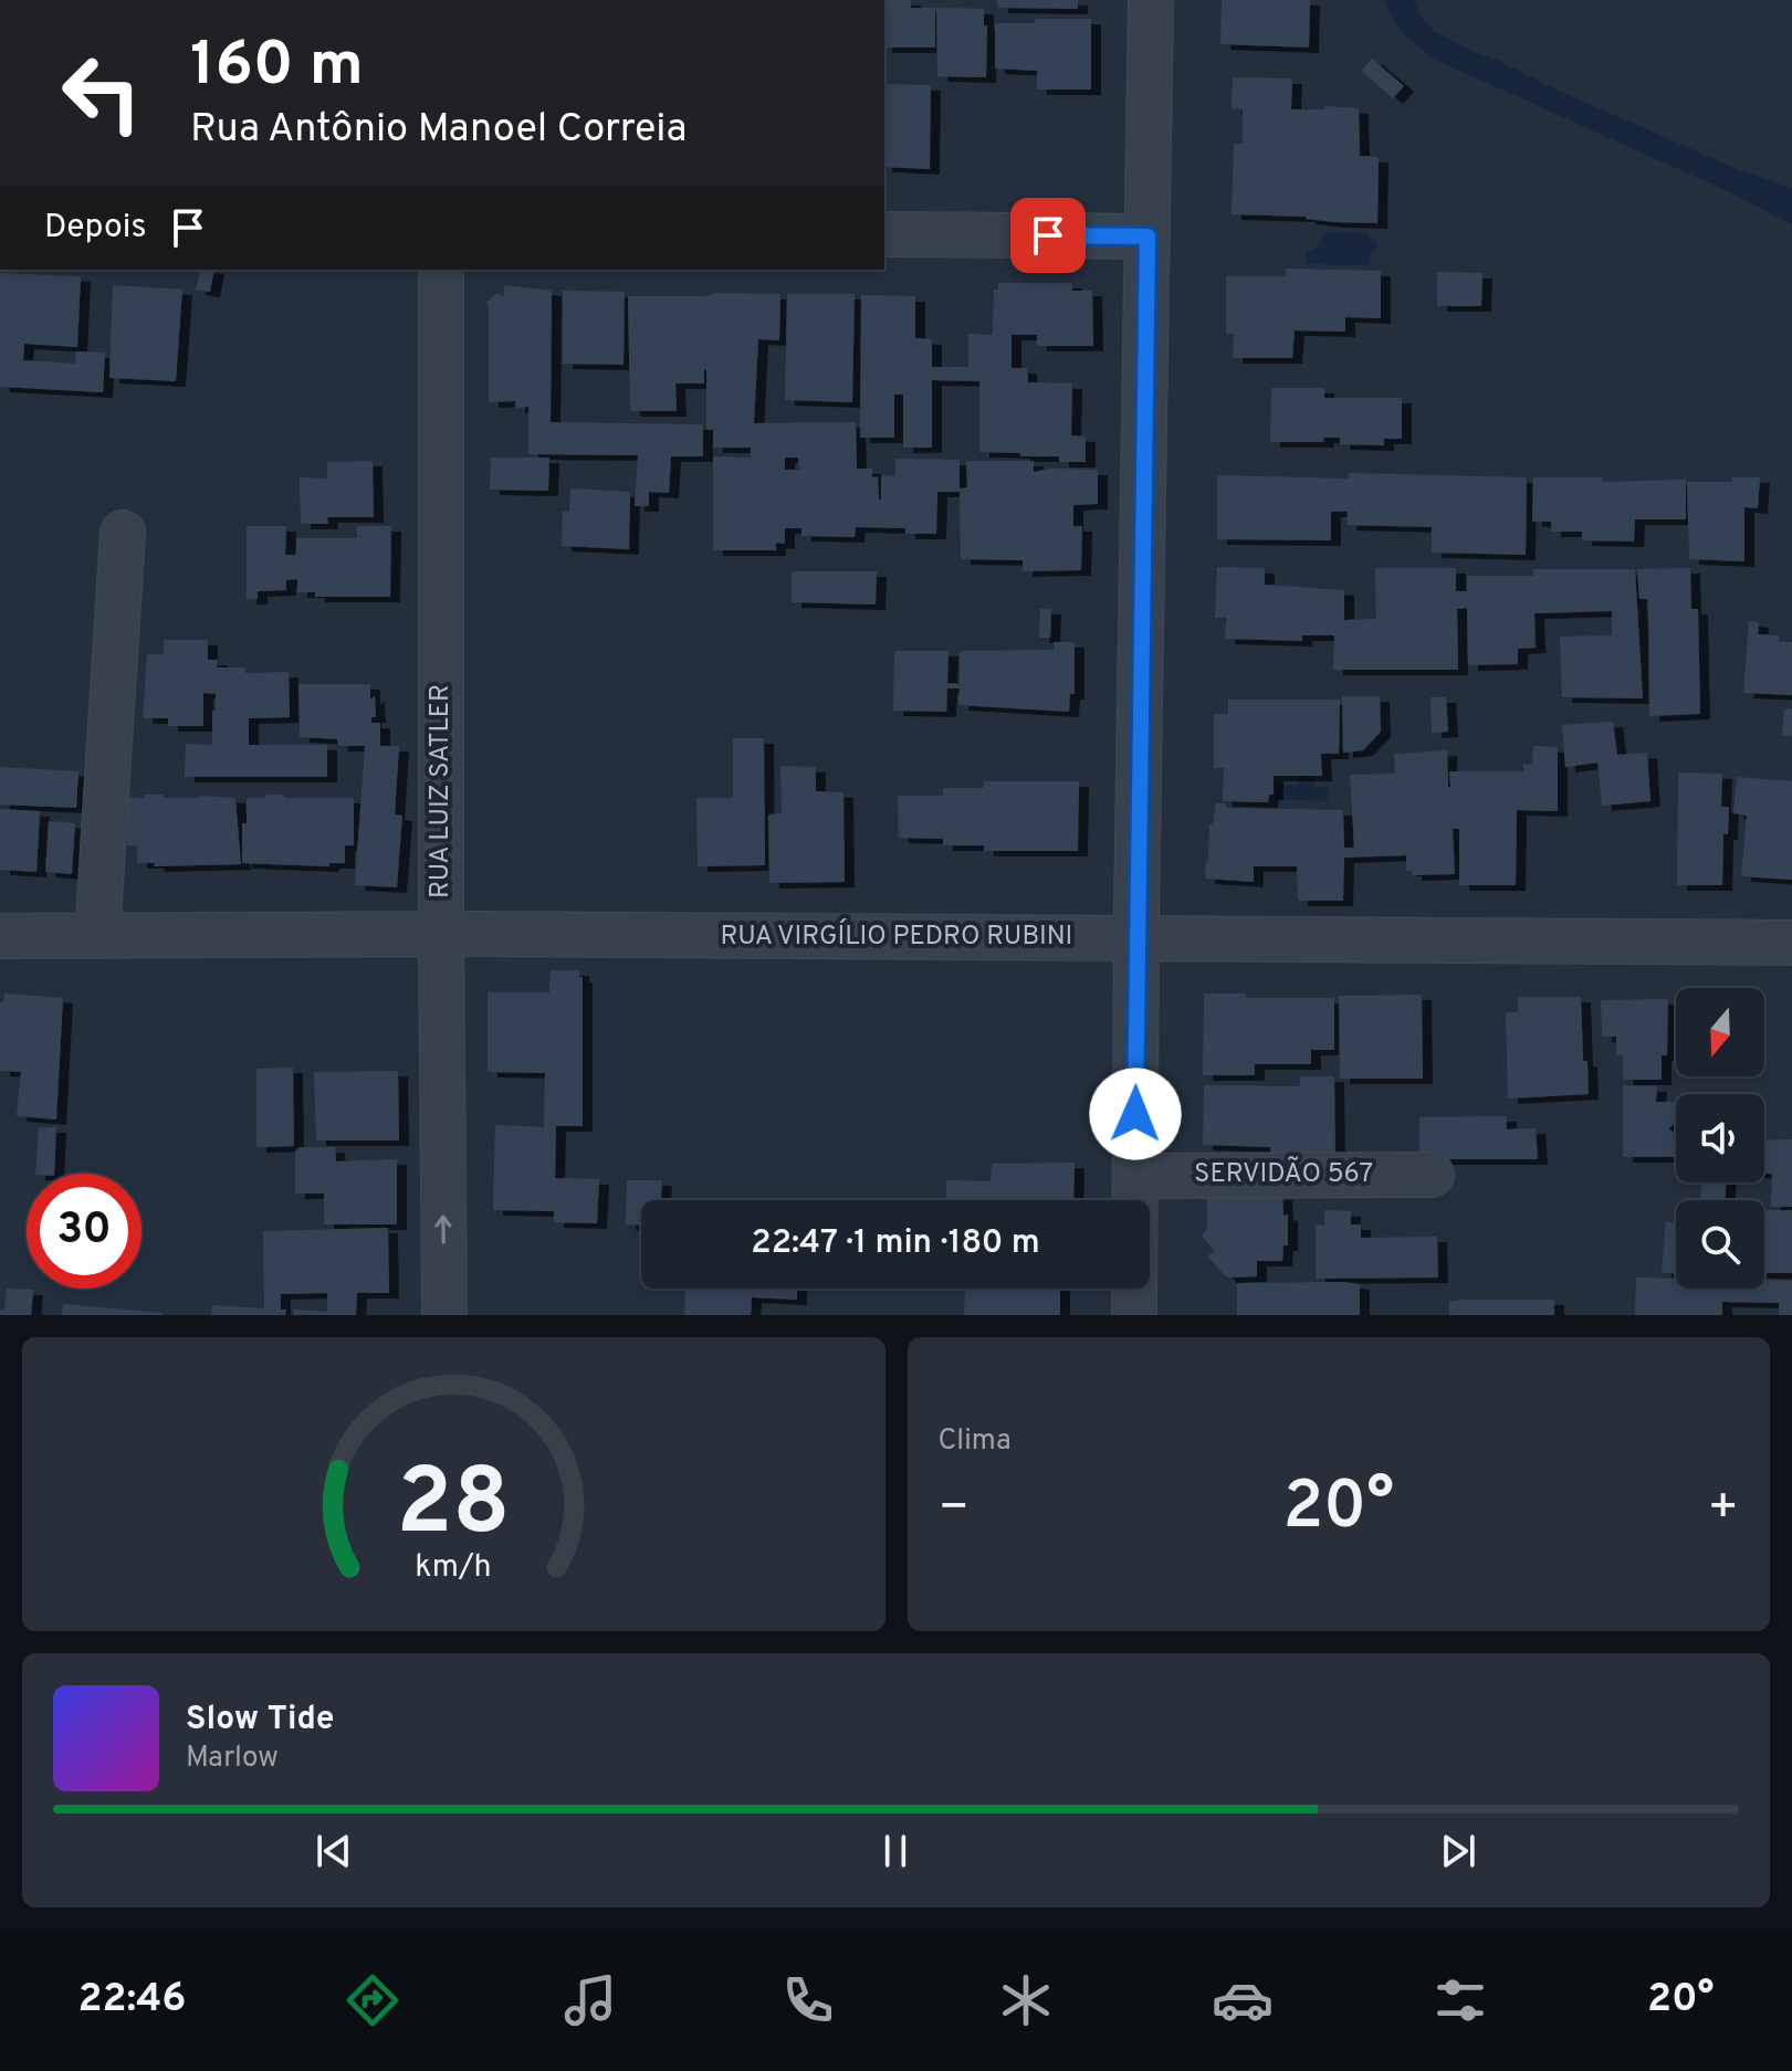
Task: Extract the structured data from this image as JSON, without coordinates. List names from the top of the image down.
{
  "streets": {
    "street": ["RUA LUIZ SATLER", "RUA VIRGÍLIO PEDRO RUBINI", "SERVIDÃO 567"]
  },
  "crossings": [
    ["RUA LUIZ SATLER", "RUA VIRGÍLIO PEDRO RUBINI"]
  ],
  "one_way": ["RUA LUIZ SATLER"],
  "north": "bottom",
  "page": {
    "turn": ["160 m", "Rua Antônio Manoel Correia"],
    "then": "Depois",
    "limit": "30",
    "trip": "22:47 · 1 min · 180 m",
    "tile": "Clima",
    "heat": ["−", "20°", "+"],
    "song": ["Slow Tide", "Marlow"],
    "tabs": ["22:46", "20°"],
    "gauge": ["28", "km/h"]
  }
}
